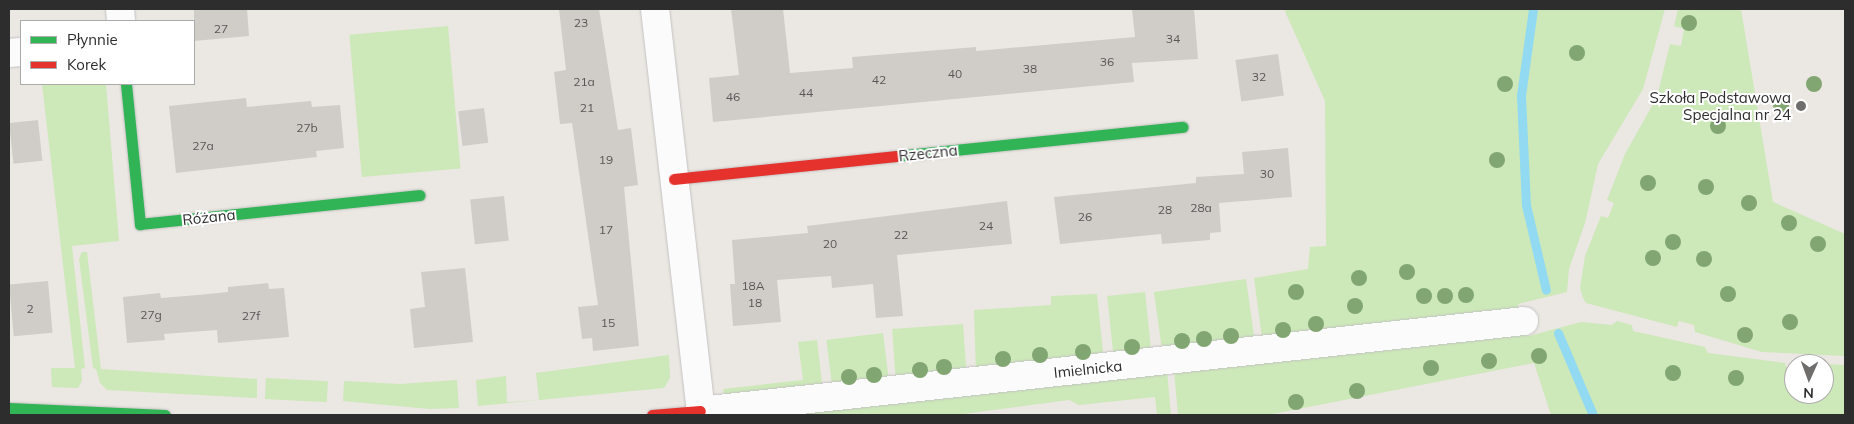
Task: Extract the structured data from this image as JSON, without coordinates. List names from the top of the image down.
{
  "streets": {
    "street": ["Rzeczna", "Różana", "Imielnicka"]
  },
  "places": ["Szkoła Podstawowa Specjalna nr 24"],
  "house_numbers": [
    "23",
    "27",
    "34",
    "36",
    "38",
    "40",
    "32",
    "42",
    "21a",
    "44",
    "46",
    "21",
    "27b",
    "27a",
    "19",
    "30",
    "28a",
    "28",
    "26",
    "24",
    "17",
    "22",
    "20",
    "18A",
    "18",
    "2",
    "27g",
    "27f",
    "15"
  ],
  "legend": ["Płynnie", "Korek"],
  "north": "bottom"
}
